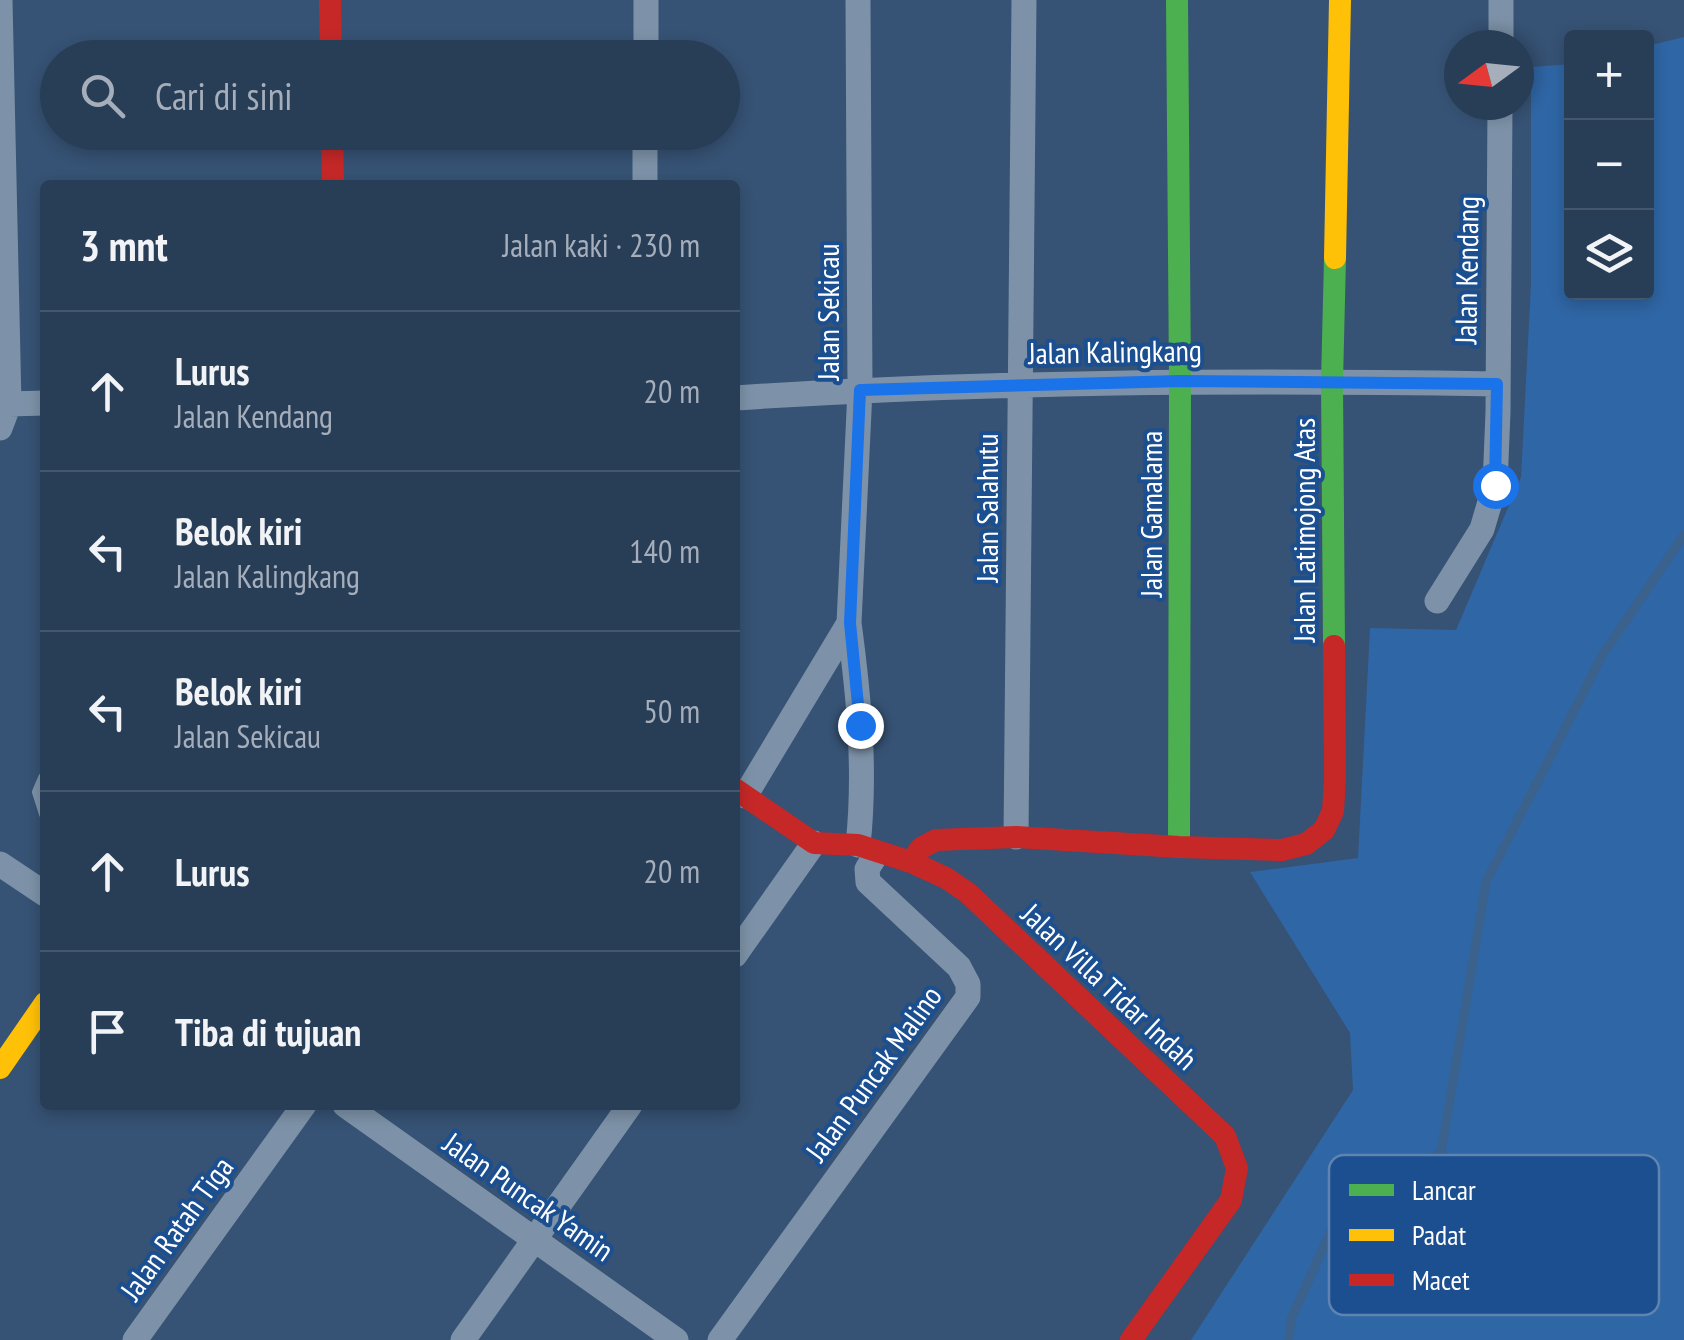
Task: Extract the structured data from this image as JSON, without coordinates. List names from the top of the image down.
{
  "streets": {
    "street": [
      "Jalan Kendang",
      "Jalan Sekicau",
      "Jalan Kalingkang",
      "Jalan Salahutu",
      "Jalan Gamalama",
      "Jalan Latimojong Atas",
      "Jalan Villa Tidar Indah",
      "Jalan Puncak Malino",
      "Jalan Puncak Yamin",
      "Jalan Ratah Tiga"
    ]
  },
  "crossings": [
    ["Jalan Kendang", "Jalan Kalingkang"],
    ["Jalan Sekicau", "Jalan Kalingkang"],
    ["Jalan Sekicau", "Jalan Villa Tidar Indah"],
    ["Jalan Sekicau", "Jalan Puncak Malino"],
    ["Jalan Kalingkang", "Jalan Salahutu"],
    ["Jalan Kalingkang", "Jalan Gamalama"],
    ["Jalan Kalingkang", "Jalan Latimojong Atas"],
    ["Jalan Gamalama", "Jalan Latimojong Atas"],
    ["Jalan Villa Tidar Indah", "Jalan Puncak Malino"]
  ],
  "legend": ["Lancar", "Padat", "Macet"],
  "north": "left",
  "page": {
    "map_buttons": ["+", "−"],
    "search": "Cari di sini",
    "heading": ["3 mnt", "Jalan kaki · 230 m"],
    "list": [
      ["Lurus", "Jalan Kendang", "20 m"],
      ["Belok kiri", "Jalan Kalingkang", "140 m"],
      ["Belok kiri", "Jalan Sekicau", "50 m"],
      ["Lurus", "20 m"],
      "Tiba di tujuan"
    ]
  }
}
